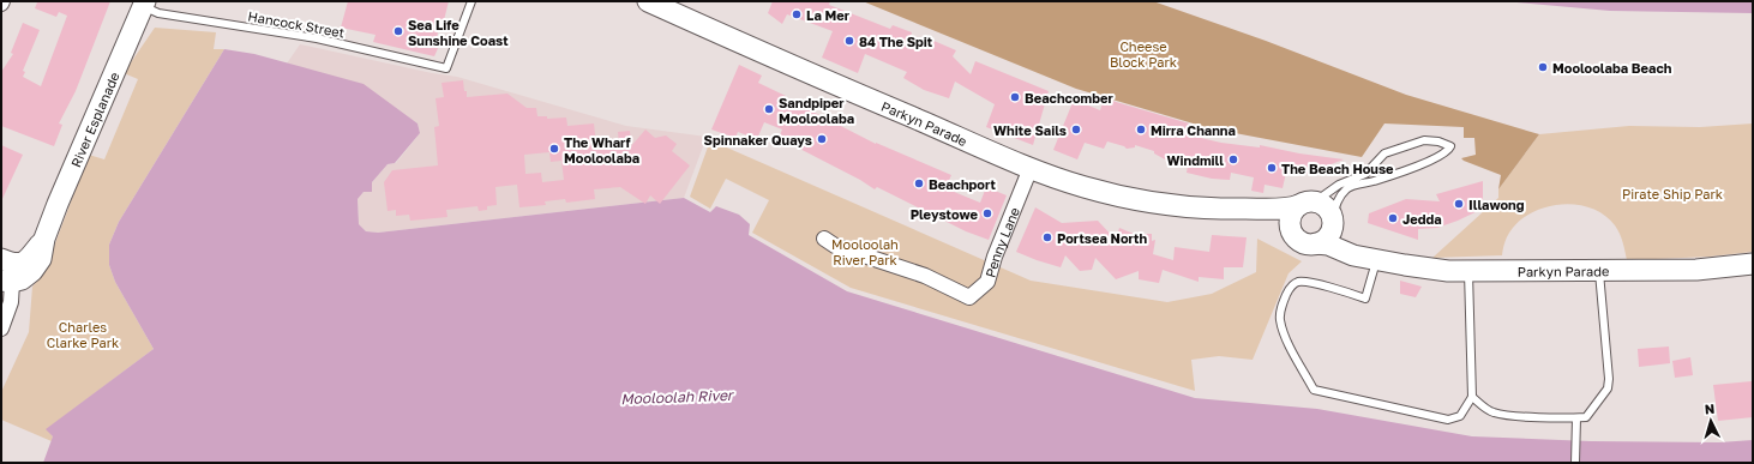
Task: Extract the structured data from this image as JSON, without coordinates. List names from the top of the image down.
{
  "streets": {
    "street": ["River Esplanade", "Parkyn Parade", "Penny Lane"],
    "lane": ["Hancock Street"]
  },
  "crossings": [
    ["Hancock Street", "River Esplanade"],
    ["Parkyn Parade", "Penny Lane"]
  ],
  "water": ["Mooloolah River"],
  "parks": [
    "Cheese Block Park",
    "Pirate Ship Park",
    "Mooloolah River Park",
    "Charles Clarke Park"
  ],
  "places": [
    "La Mer",
    "Sea Life Sunshine Coast",
    "84 The Spit",
    "Mooloolaba Beach",
    "Beachcomber",
    "Sandpiper Mooloolaba",
    "White Sails",
    "Mirra Channa",
    "Spinnaker Quays",
    "The Wharf Mooloolaba",
    "Windmill",
    "The Beach House",
    "Beachport",
    "Illawong",
    "Pleystowe",
    "Jedda",
    "Portsea North"
  ],
  "north": "top"
}
